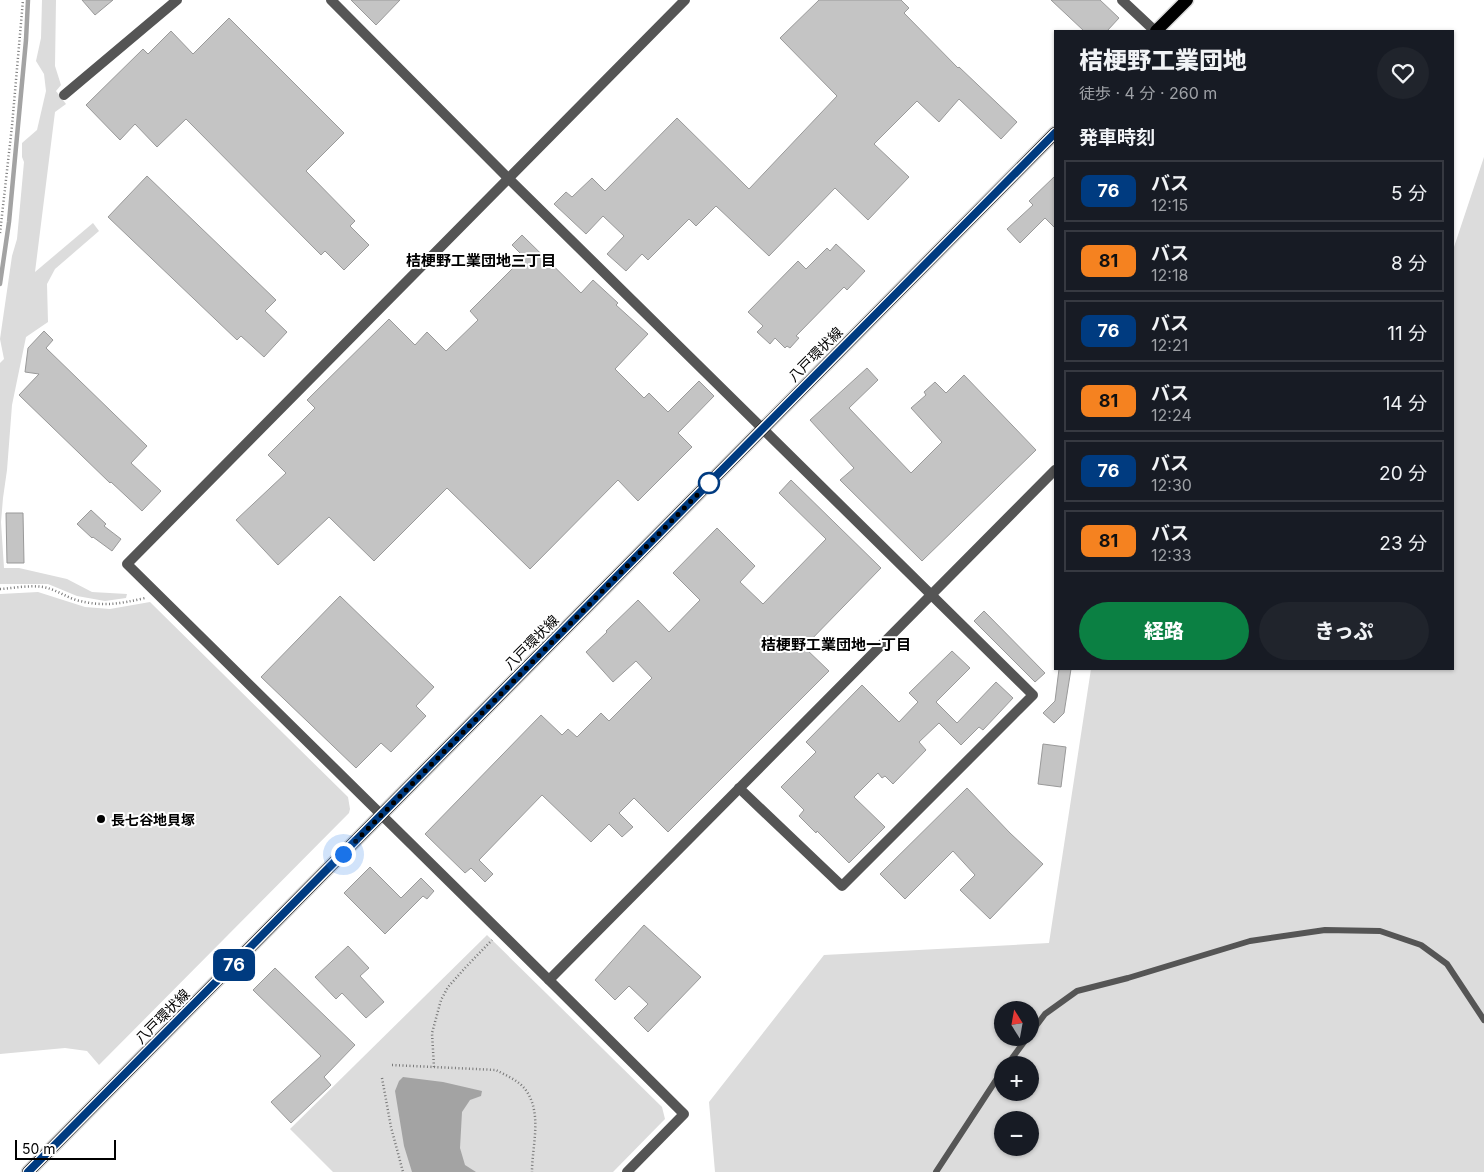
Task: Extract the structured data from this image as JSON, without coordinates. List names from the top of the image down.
{
  "streets": {
    "main road": ["八戸環状線"]
  },
  "districts": ["桔梗野工業団地三丁目", "桔梗野工業団地一丁目"],
  "places": ["長七谷地貝塚"],
  "lines": ["bus line 76"],
  "scale_bar": "50 m",
  "north": "top",
  "page": {
    "on_map": "76",
    "heading": [
      ["桔梗野工業団地", "徒歩 · 4 分 · 260 m"],
      "発車時刻"
    ],
    "list": [
      {
        "mark": "76",
        "name": "バス",
        "note": "12:15",
        "value": "5 分"
      },
      {
        "mark": "81",
        "name": "バス",
        "note": "12:18",
        "value": "8 分"
      },
      {
        "mark": "76",
        "name": "バス",
        "note": "12:21",
        "value": "11 分"
      },
      {
        "mark": "81",
        "name": "バス",
        "note": "12:24",
        "value": "14 分"
      },
      {
        "mark": "76",
        "name": "バス",
        "note": "12:30",
        "value": "20 分"
      },
      {
        "mark": "81",
        "name": "バス",
        "note": "12:33",
        "value": "23 分"
      }
    ],
    "buttons": ["経路", "きっぷ"],
    "map_buttons": ["+", "−"],
    "scale": "50 m"
  }
}
